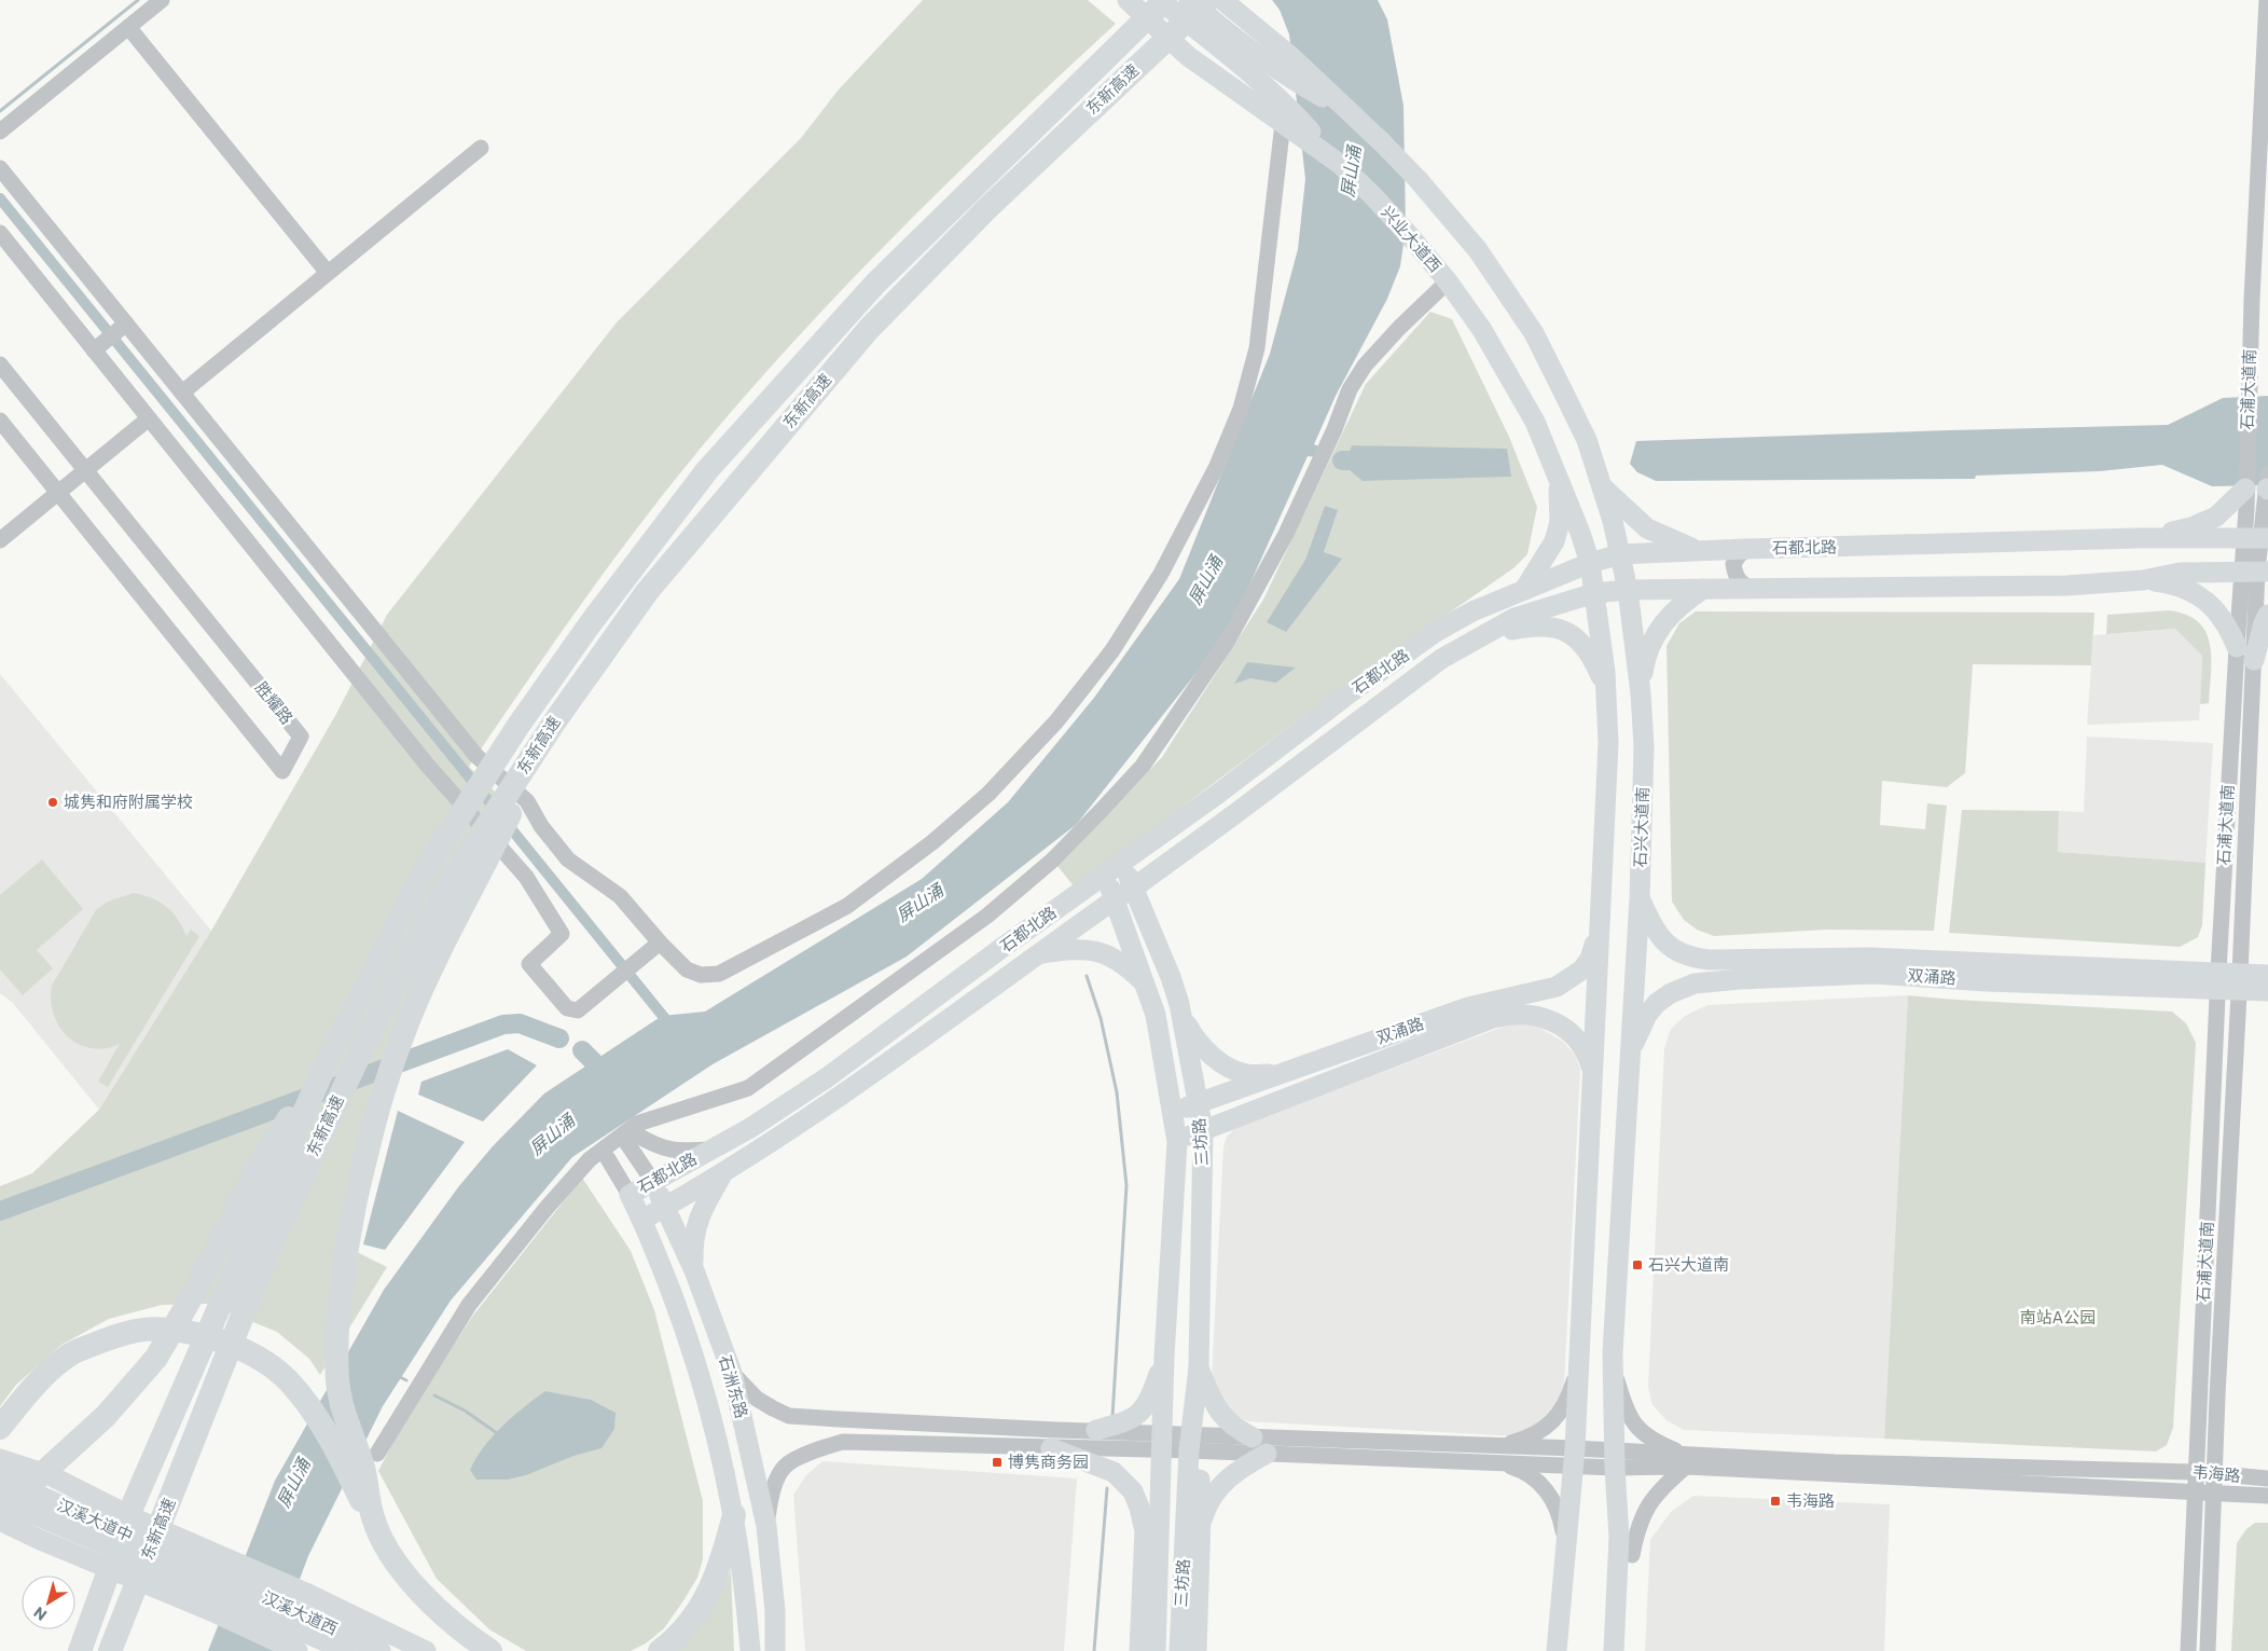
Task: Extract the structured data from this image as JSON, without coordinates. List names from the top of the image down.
{
  "streets": {
    "highway": ["东新高速"],
    "main road": [
      "兴业大道西",
      "石都北路",
      "石兴大道南",
      "双涌路",
      "三坊路",
      "石洲东路",
      "汉溪大道中",
      "汉溪大道西"
    ],
    "street": ["石浦大道南", "胜耀路", "韦海路"]
  },
  "crossings": [
    ["兴业大道西", "石都北路"],
    ["石浦大道南", "石都北路"],
    ["石浦大道南", "双涌路"],
    ["石浦大道南", "韦海路"],
    ["石都北路", "石兴大道南"],
    ["石都北路", "三坊路"],
    ["石都北路", "石洲东路"],
    ["石兴大道南", "双涌路"],
    ["石兴大道南", "韦海路"],
    ["双涌路", "三坊路"],
    ["汉溪大道中", "汉溪大道西"]
  ],
  "water": ["屏山涌"],
  "parks": ["南站A公园"],
  "places": {
    "other": ["城隽和府附属学校"],
    "transit": ["石兴大道南", "博隽商务园", "韦海路"]
  },
  "north": "bottom left"
}
